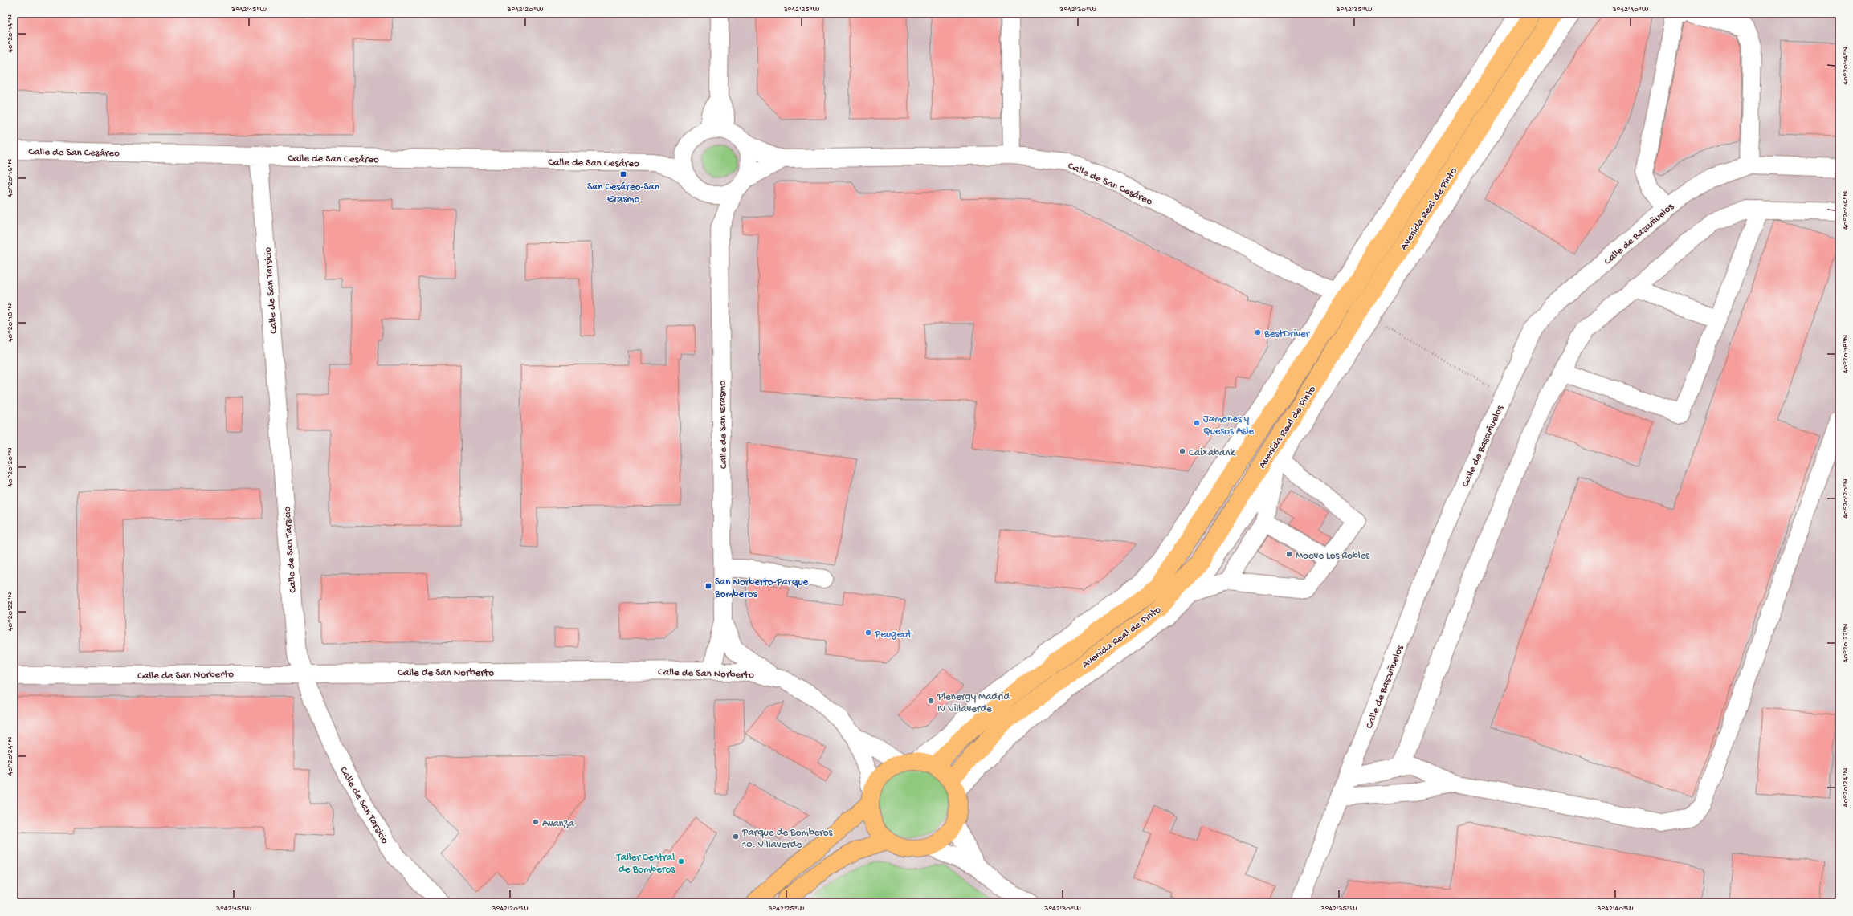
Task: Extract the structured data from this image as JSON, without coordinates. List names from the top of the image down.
{
  "streets": {
    "main road": ["Avenida Real de Pinto"],
    "street": [
      "Calle de San Cesáreo",
      "Calle de Bascuñuelos",
      "Calle de San Tarsicio",
      "Calle de San Erasmo",
      "Calle de San Norberto"
    ]
  },
  "crossings": [
    ["Calle de San Cesáreo", "Avenida Real de Pinto"],
    ["Calle de San Cesáreo", "Calle de San Tarsicio"],
    ["Calle de San Cesáreo", "Calle de San Erasmo"],
    ["Avenida Real de Pinto", "Calle de San Norberto"],
    ["Calle de San Tarsicio", "Calle de San Norberto"],
    ["Calle de San Erasmo", "Calle de San Norberto"]
  ],
  "places": {
    "transit": ["San Cesáreo-San Erasmo", "San Norberto-Parque Bomberos"],
    "other": [
      "BestDriver",
      "Jamones y Quesos Asle",
      "Caixabank",
      "Moeve Los Robles",
      "Peugeot",
      "Plenergy Madrid IV Villaverde",
      "Avanza",
      "Parque de Bomberos 10. Villaverde",
      "Taller Central de Bomberos"
    ]
  },
  "coordinates": [
    "3°42'15\"W",
    "3°42'20\"W",
    "3°42'25\"W",
    "3°42'30\"W",
    "3°42'35\"W",
    "3°42'40\"W",
    "40°20'14\"N",
    "40°20'16\"N",
    "40°20'18\"N",
    "40°20'20\"N",
    "40°20'22\"N",
    "40°20'24\"N"
  ]
}
